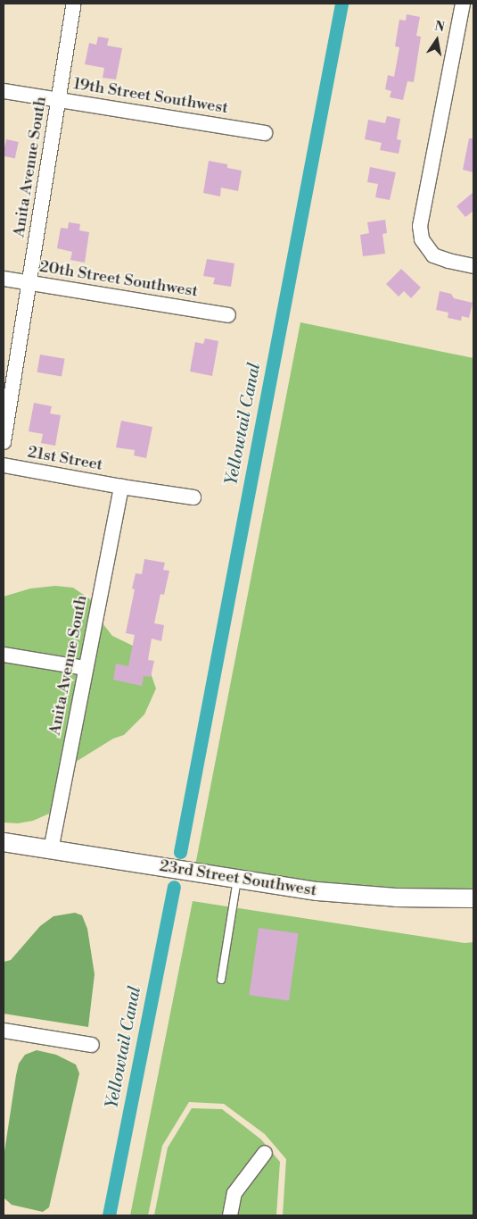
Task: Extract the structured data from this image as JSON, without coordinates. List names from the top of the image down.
{
  "streets": {
    "street": [
      "19th Street Southwest",
      "Anita Avenue South",
      "20th Street Southwest",
      "21st Street",
      "23rd Street Southwest"
    ]
  },
  "crossings": [
    ["19th Street Southwest", "Anita Avenue South"],
    ["Anita Avenue South", "20th Street Southwest"],
    ["Anita Avenue South", "21st Street"],
    ["Anita Avenue South", "23rd Street Southwest"]
  ],
  "water": ["Yellowtail Canal"],
  "north": "top"
}
